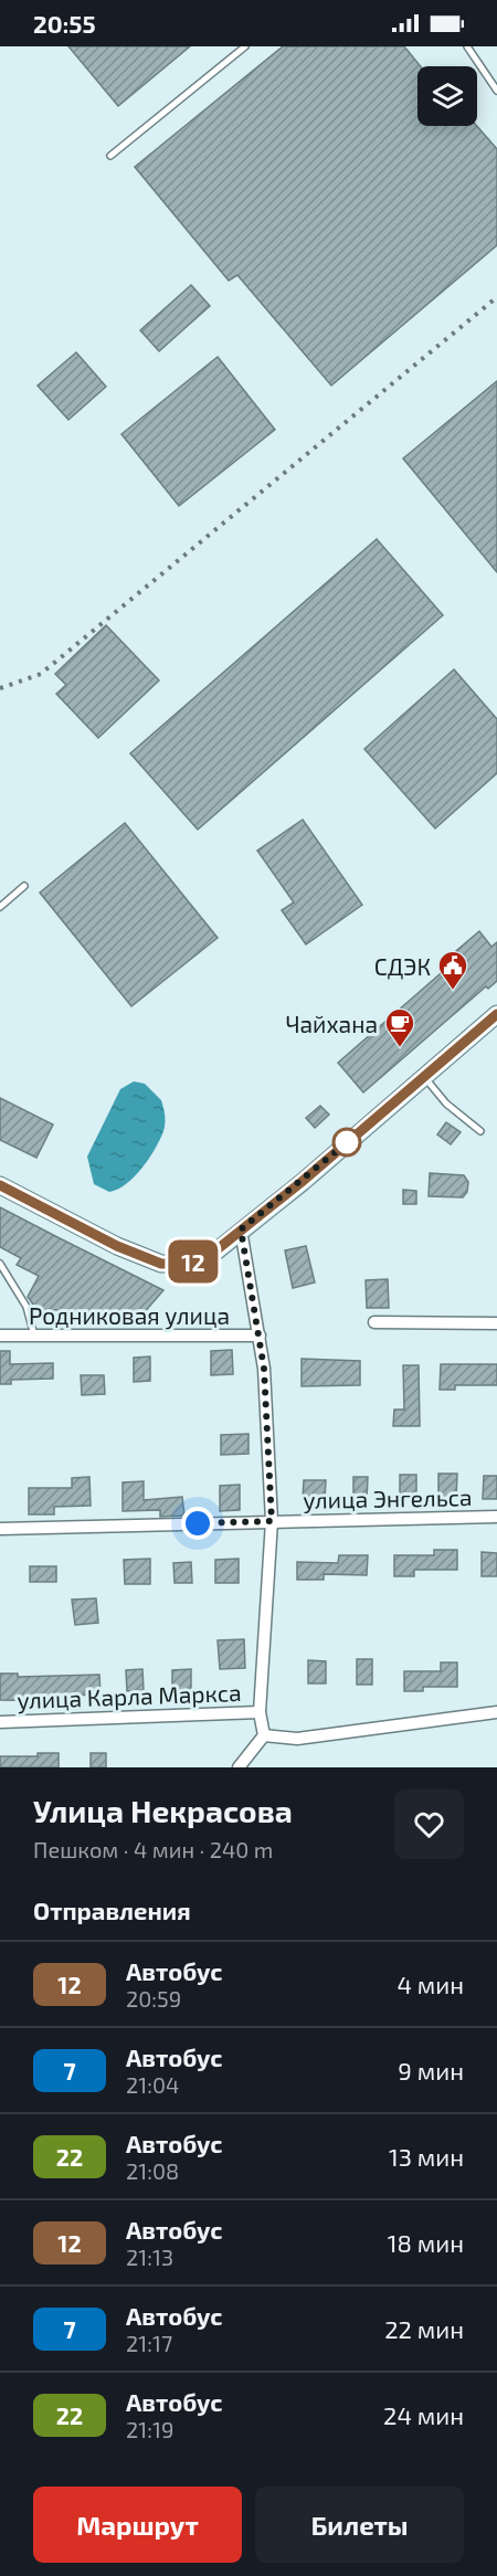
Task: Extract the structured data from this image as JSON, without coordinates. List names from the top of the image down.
{
  "streets": {
    "street": ["Родниковая улица", "улица Энгельса", "улица Карла Маркса"]
  },
  "places": {
    "public building": ["СДЭК"],
    "cafe": ["Чайхана"]
  },
  "lines": ["bus line 12"],
  "page": {
    "status": "20:55",
    "on_map": "12",
    "heading": [
      ["Улица Некрасова", "Пешком · 4 мин · 240 m"],
      "Отправления"
    ],
    "list": [
      {
        "mark": "12",
        "name": "Автобус",
        "note": "20:59",
        "value": "4 мин"
      },
      {
        "mark": "7",
        "name": "Автобус",
        "note": "21:04",
        "value": "9 мин"
      },
      {
        "mark": "22",
        "name": "Автобус",
        "note": "21:08",
        "value": "13 мин"
      },
      {
        "mark": "12",
        "name": "Автобус",
        "note": "21:13",
        "value": "18 мин"
      },
      {
        "mark": "7",
        "name": "Автобус",
        "note": "21:17",
        "value": "22 мин"
      },
      {
        "mark": "22",
        "name": "Автобус",
        "note": "21:19",
        "value": "24 мин"
      }
    ],
    "buttons": ["Маршрут", "Билеты"]
  }
}
